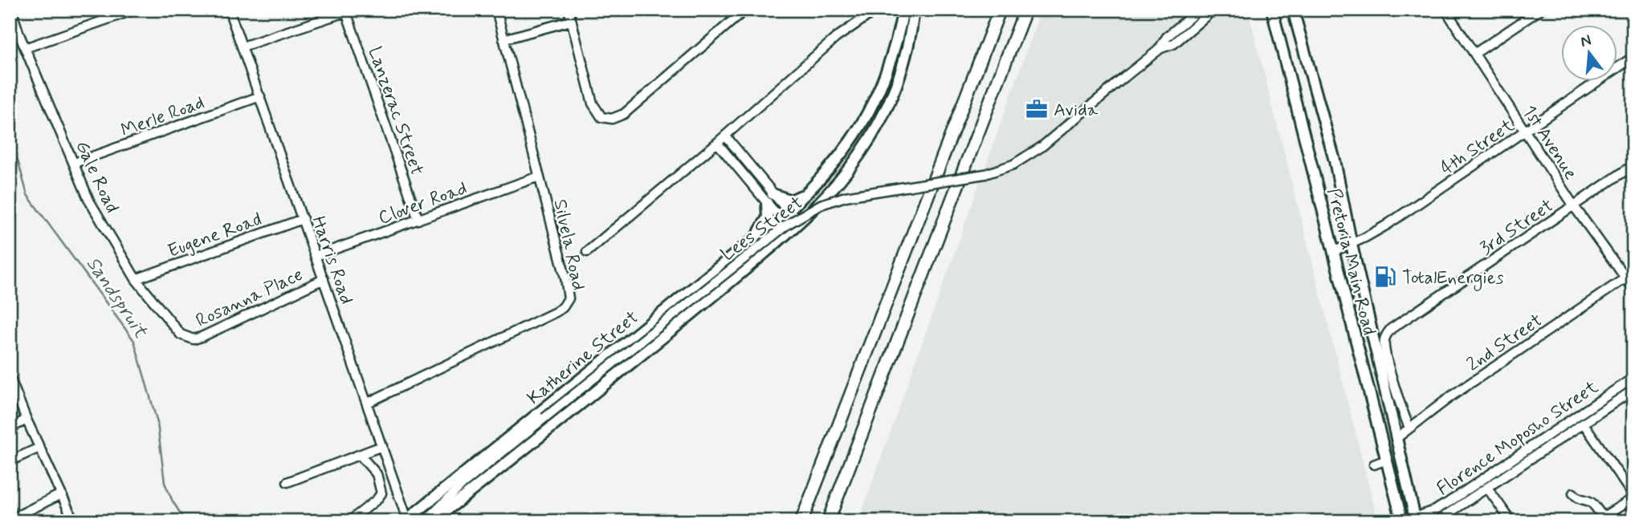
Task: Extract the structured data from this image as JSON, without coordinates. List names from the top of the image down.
{
  "streets": {
    "main road": ["Pretoria Main Road", "Katherine Street"],
    "street": [
      "Lanzerac Street",
      "Merle Road",
      "1st Avenue",
      "4th Street",
      "Gale Road",
      "Clover Road",
      "3rd Street",
      "Lees Street",
      "Eugene Road",
      "Silvela Road",
      "Harris Road",
      "Rosanna Place",
      "2nd Street",
      "Florence Moposho Street"
    ]
  },
  "crossings": [
    ["Lanzerac Street", "Clover Road"],
    ["Merle Road", "Gale Road"],
    ["Merle Road", "Harris Road"],
    ["1st Avenue", "4th Street"],
    ["1st Avenue", "3rd Street"],
    ["1st Avenue", "2nd Street"],
    ["4th Street", "Pretoria Main Road"],
    ["Gale Road", "Eugene Road"],
    ["Gale Road", "Rosanna Place"],
    ["Clover Road", "Silvela Road"],
    ["Clover Road", "Harris Road"],
    ["3rd Street", "2nd Street"],
    ["Eugene Road", "Harris Road"],
    ["Silvela Road", "Harris Road"],
    ["Harris Road", "Rosanna Place"],
    ["Harris Road", "Katherine Street"],
    ["Pretoria Main Road", "2nd Street"],
    ["Pretoria Main Road", "Florence Moposho Street"]
  ],
  "water": ["Sandspruit"],
  "places": {
    "office": ["Avida"],
    "fuel station": ["TotalEnergies"]
  },
  "north": "top"
}
